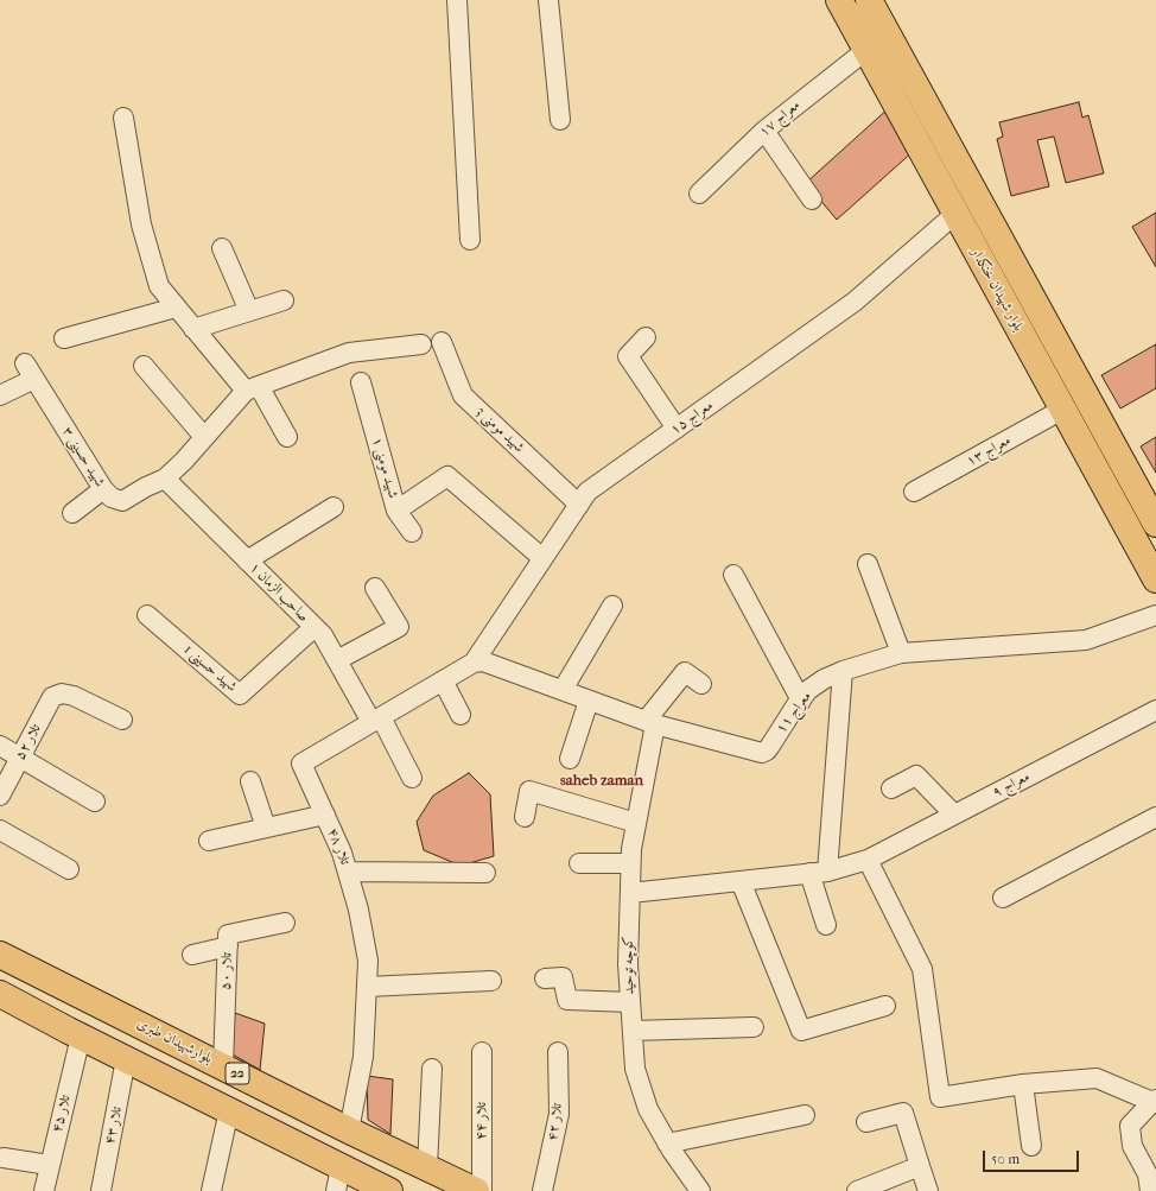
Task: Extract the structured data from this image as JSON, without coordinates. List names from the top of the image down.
{
  "streets": {
    "highway": ["بلوار شهیدان خنکدار", "بلوارشهیدان طبری", "22"],
    "street": [
      "معراج ۱۷",
      "معراج ۱۵",
      "شهید مومنی 3",
      "معراج ۱۳",
      "شهید حسینی ۳",
      "شهید مومنی ۱",
      "صاحب الزمان ۱",
      "شهید حسینی 1",
      "معراج ۱۱",
      "تلار ۵۲",
      "معراج ۹",
      "تلار ۴۸",
      "کوچه توحید",
      "تلار ۵۰",
      "تلار ۴۵",
      "تلار ۴۴",
      "تلار ۴۲",
      "تلار ۴۳"
    ]
  },
  "crossings": [
    ["معراج ۱۷", "بلوار شهیدان خنکدار"],
    ["بلوار شهیدان خنکدار", "معراج ۱۵"],
    ["بلوار شهیدان خنکدار", "معراج ۱۳"],
    ["معراج ۱۵", "شهید مومنی 3"],
    ["معراج ۱۵", "شهید مومنی ۱"],
    ["معراج ۱۵", "معراج ۱۱"],
    ["معراج ۱۵", "تلار ۴۸"],
    ["شهید حسینی ۳", "صاحب الزمان ۱"],
    ["صاحب الزمان ۱", "شهید حسینی 1"],
    ["صاحب الزمان ۱", "تلار ۴۸"],
    ["معراج ۱۱", "تلار ۴۸"],
    ["معراج ۱۱", "کوچه توحید"],
    ["معراج ۹", "کوچه توحید"],
    ["تلار ۴۸", "بلوارشهیدان طبری"],
    ["تلار ۵۰", "بلوارشهیدان طبری"]
  ],
  "districts": ["saheb zaman"],
  "scale_bar": "50 m"
}
